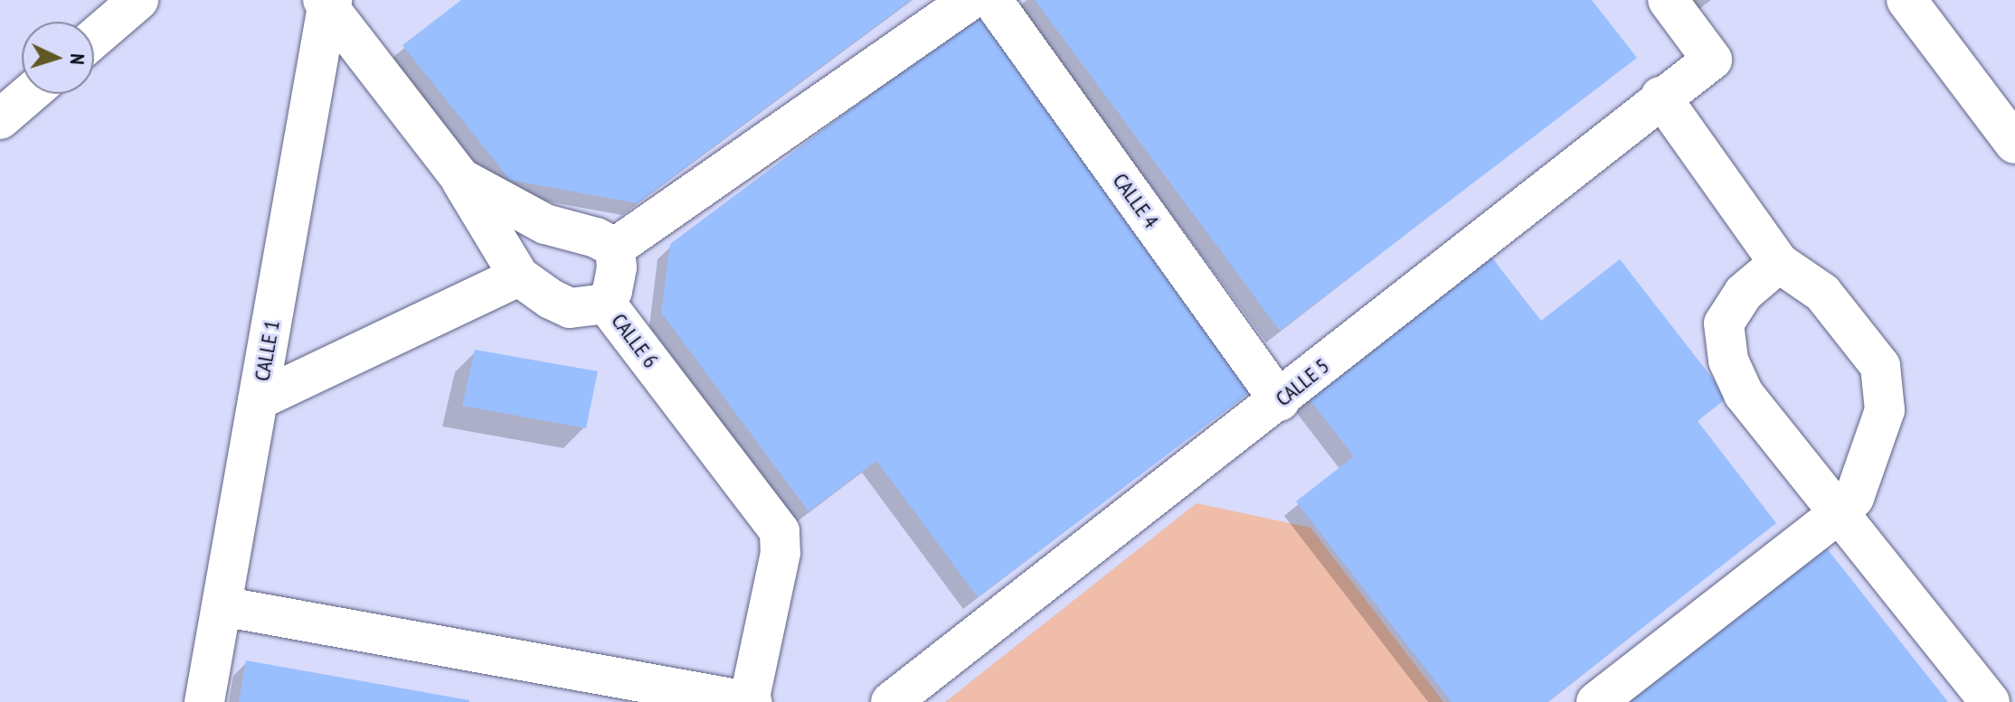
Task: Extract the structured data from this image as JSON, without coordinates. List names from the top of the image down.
{
  "streets": {
    "street": [
      "CALLE 4",
      "CALLE 6",
      "CALLE 1",
      "CALLE 5"
    ]
  },
  "crossings": [
    ["CALLE 4", "CALLE 5"]
  ],
  "north": "right"
}
